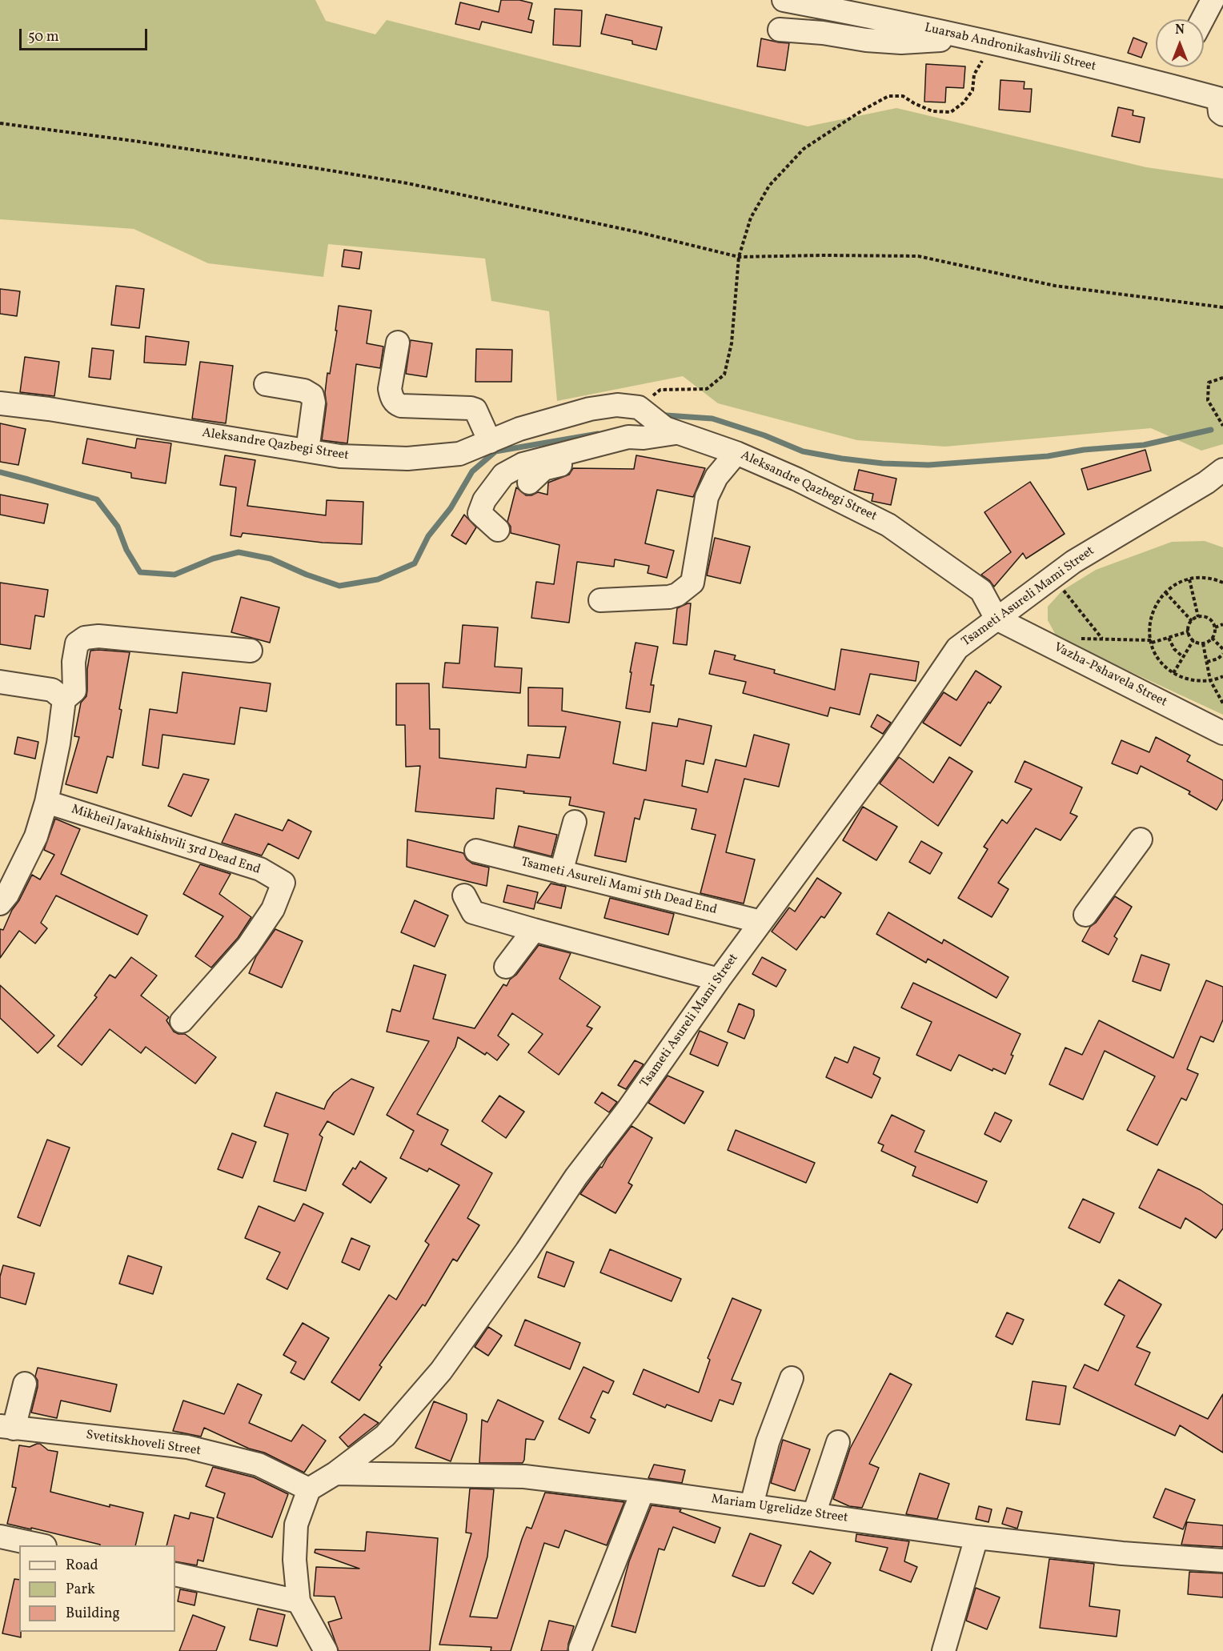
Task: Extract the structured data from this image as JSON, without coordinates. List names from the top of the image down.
{
  "streets": {
    "street": [
      "Luarsab Andronikashvili Street",
      "Aleksandre Qazbegi Street",
      "Tsameti Asureli Mami Street",
      "Vazha-Pshavela Street",
      "Mikheil Javakhishvili 3rd Dead End",
      "Tsameti Asureli Mami 5th Dead End",
      "Svetitskhoveli Street",
      "Mariam Ugrelidze Street"
    ]
  },
  "crossings": [
    ["Aleksandre Qazbegi Street", "Tsameti Asureli Mami Street"],
    ["Aleksandre Qazbegi Street", "Vazha-Pshavela Street"],
    ["Tsameti Asureli Mami Street", "Vazha-Pshavela Street"],
    ["Tsameti Asureli Mami Street", "Tsameti Asureli Mami 5th Dead End"],
    ["Tsameti Asureli Mami Street", "Svetitskhoveli Street"],
    ["Tsameti Asureli Mami Street", "Mariam Ugrelidze Street"]
  ],
  "legend": ["Road", "Park", "Building"],
  "scale_bar": "50 m",
  "north": "top"
}
